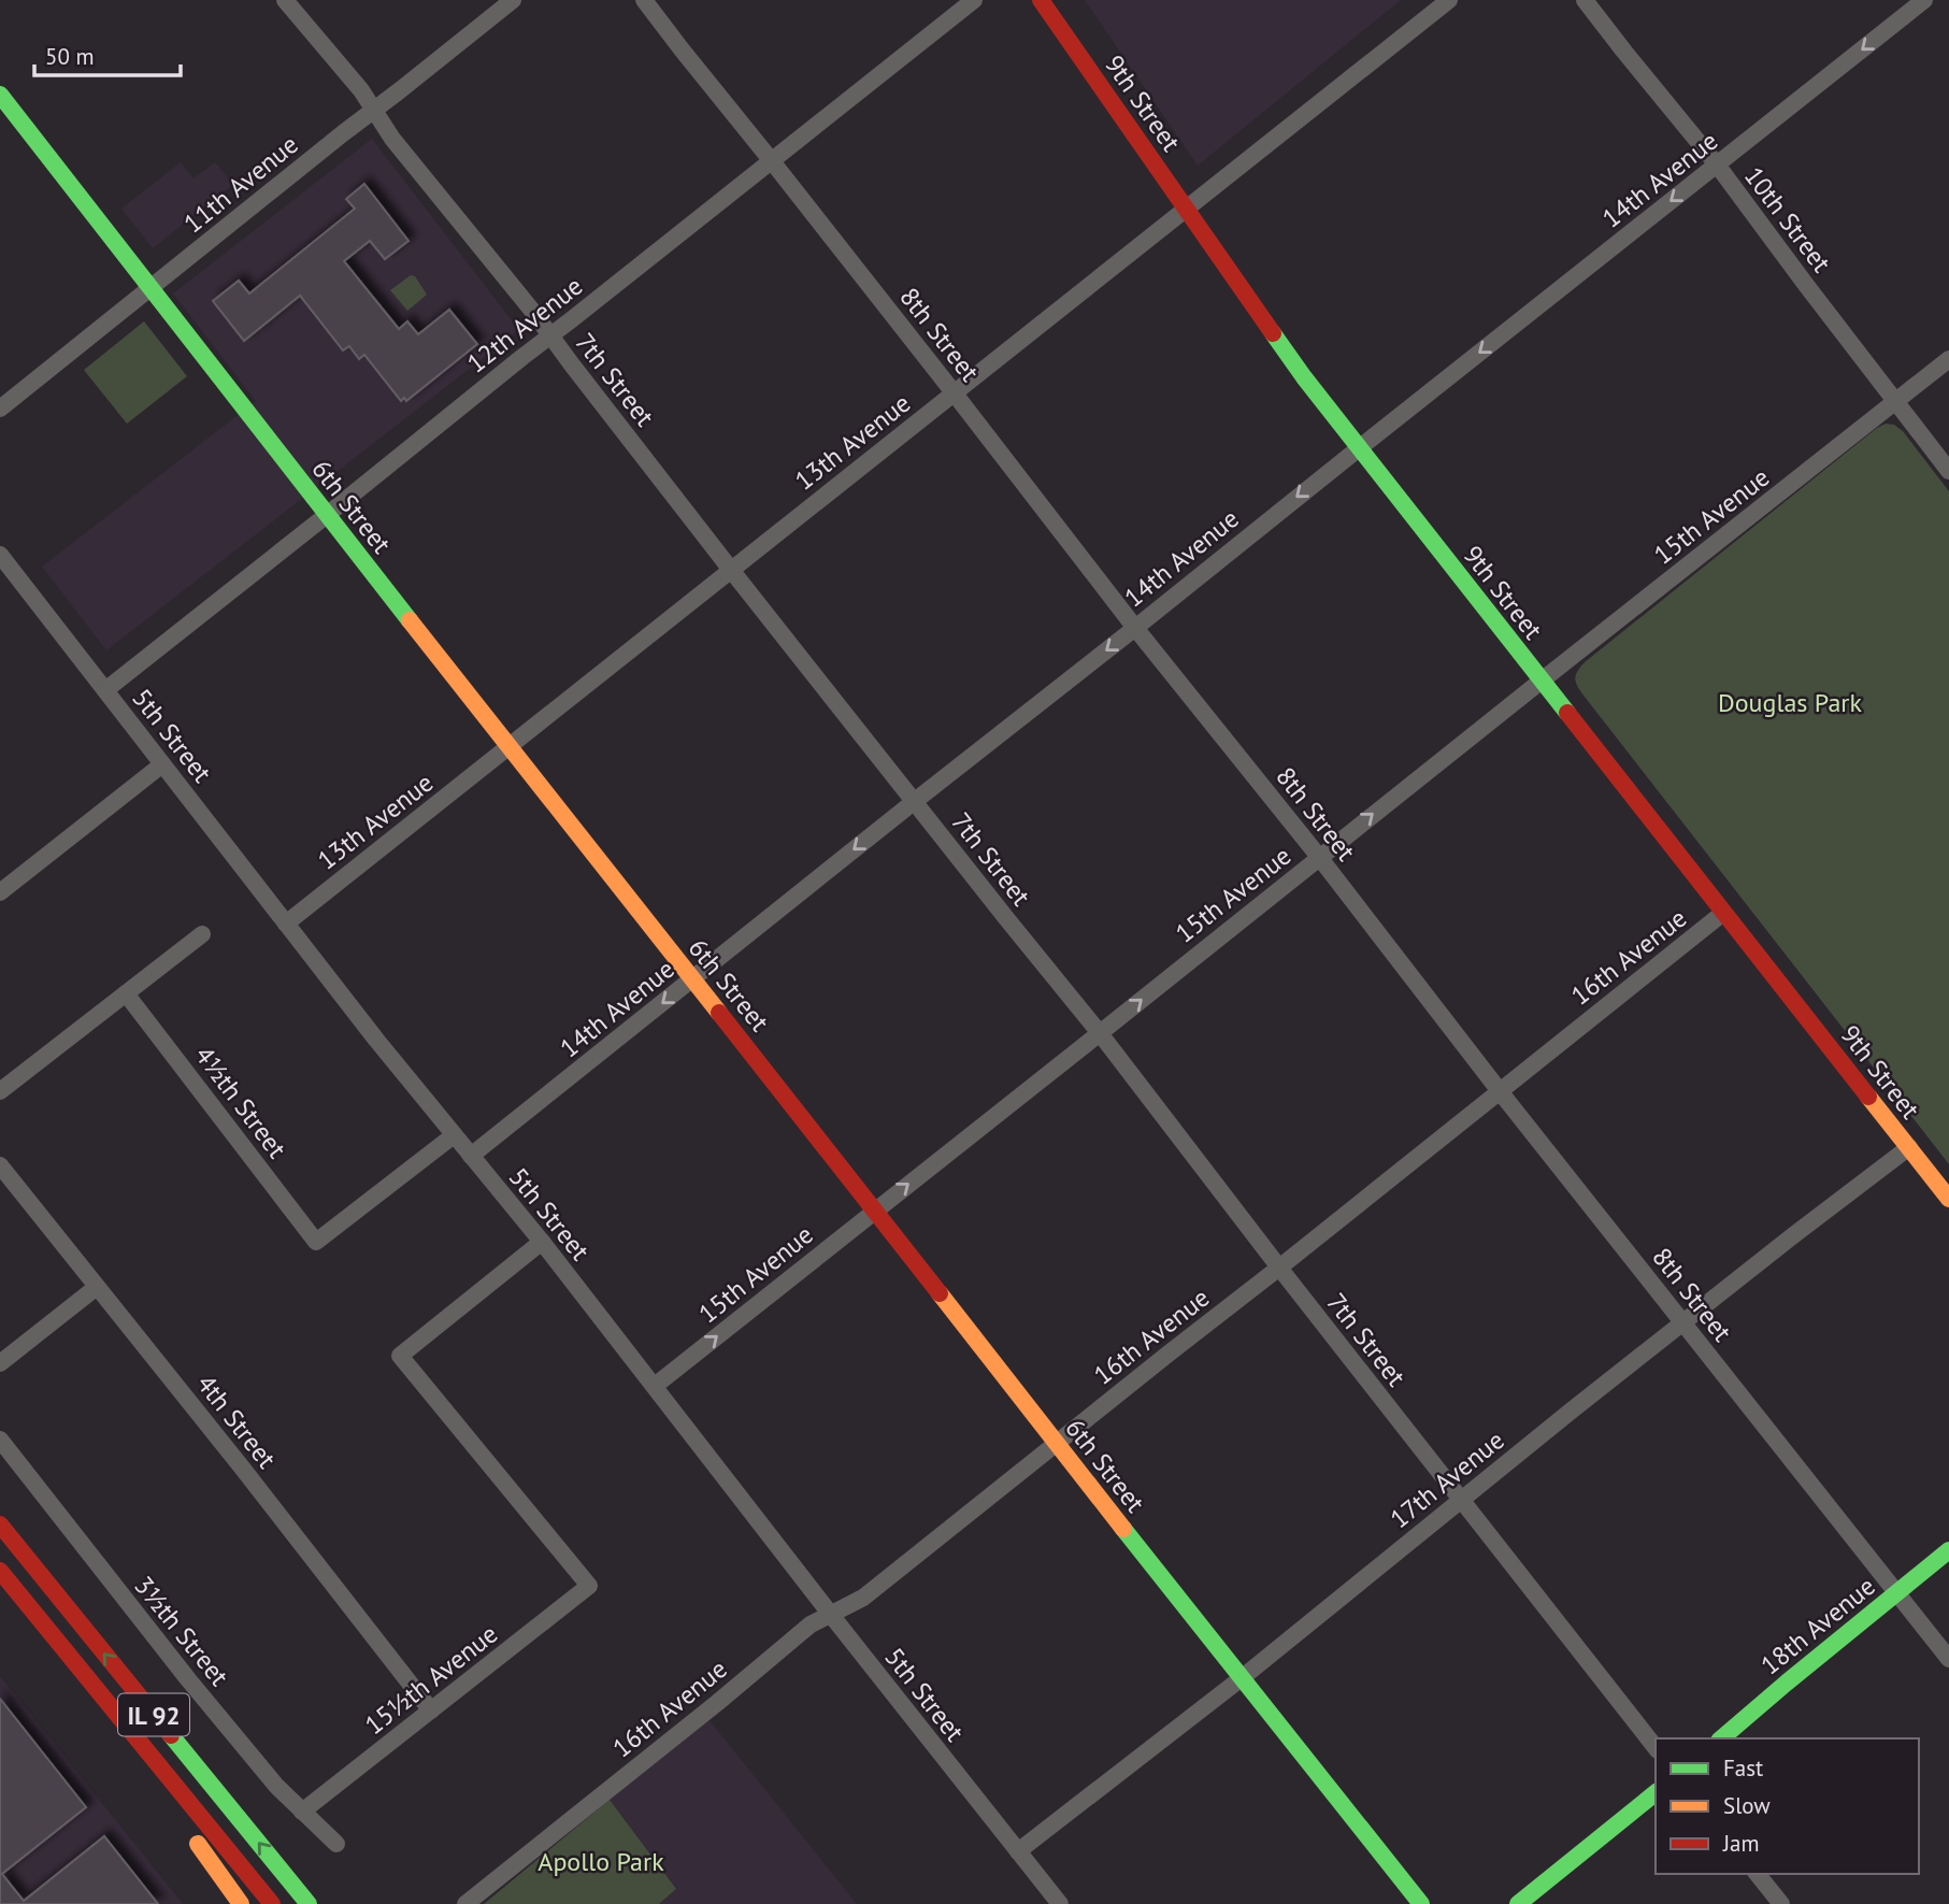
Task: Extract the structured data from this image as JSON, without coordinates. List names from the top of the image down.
{
  "streets": {
    "main road": [
      "9th Street",
      "6th Street",
      "18th Avenue",
      "IL 92"
    ],
    "street": [
      "14th Avenue",
      "11th Avenue",
      "10th Street",
      "12th Avenue",
      "8th Street",
      "7th Street",
      "13th Avenue",
      "15th Avenue",
      "5th Street",
      "16th Avenue",
      "4½th Street",
      "4th Street",
      "17th Avenue",
      "3½th Street",
      "15½th Avenue"
    ]
  },
  "crossings": [
    ["9th Street", "14th Avenue"],
    ["9th Street", "13th Avenue"],
    ["9th Street", "15th Avenue"],
    ["9th Street", "16th Avenue"],
    ["9th Street", "17th Avenue"],
    ["14th Avenue", "10th Street"],
    ["14th Avenue", "8th Street"],
    ["14th Avenue", "7th Street"],
    ["14th Avenue", "6th Street"],
    ["14th Avenue", "5th Street"],
    ["11th Avenue", "7th Street"],
    ["11th Avenue", "6th Street"],
    ["10th Street", "15th Avenue"],
    ["12th Avenue", "8th Street"],
    ["12th Avenue", "7th Street"],
    ["12th Avenue", "6th Street"],
    ["12th Avenue", "5th Street"],
    ["8th Street", "13th Avenue"],
    ["8th Street", "15th Avenue"],
    ["8th Street", "16th Avenue"],
    ["8th Street", "17th Avenue"],
    ["8th Street", "18th Avenue"],
    ["7th Street", "13th Avenue"],
    ["7th Street", "15th Avenue"],
    ["7th Street", "16th Avenue"],
    ["7th Street", "17th Avenue"],
    ["13th Avenue", "6th Street"],
    ["13th Avenue", "5th Street"],
    ["6th Street", "15th Avenue"],
    ["6th Street", "16th Avenue"],
    ["6th Street", "17th Avenue"],
    ["15th Avenue", "5th Street"],
    ["5th Street", "16th Avenue"],
    ["5th Street", "4½th Street"],
    ["5th Street", "17th Avenue"],
    ["5th Street", "15½th Avenue"],
    ["4th Street", "15½th Avenue"],
    ["3½th Street", "15½th Avenue"]
  ],
  "one_way": ["14th Avenue", "15th Avenue"],
  "parks": ["Douglas Park", "Apollo Park"],
  "legend": ["Fast", "Slow", "Jam"],
  "scale_bar": "50 m"
}
